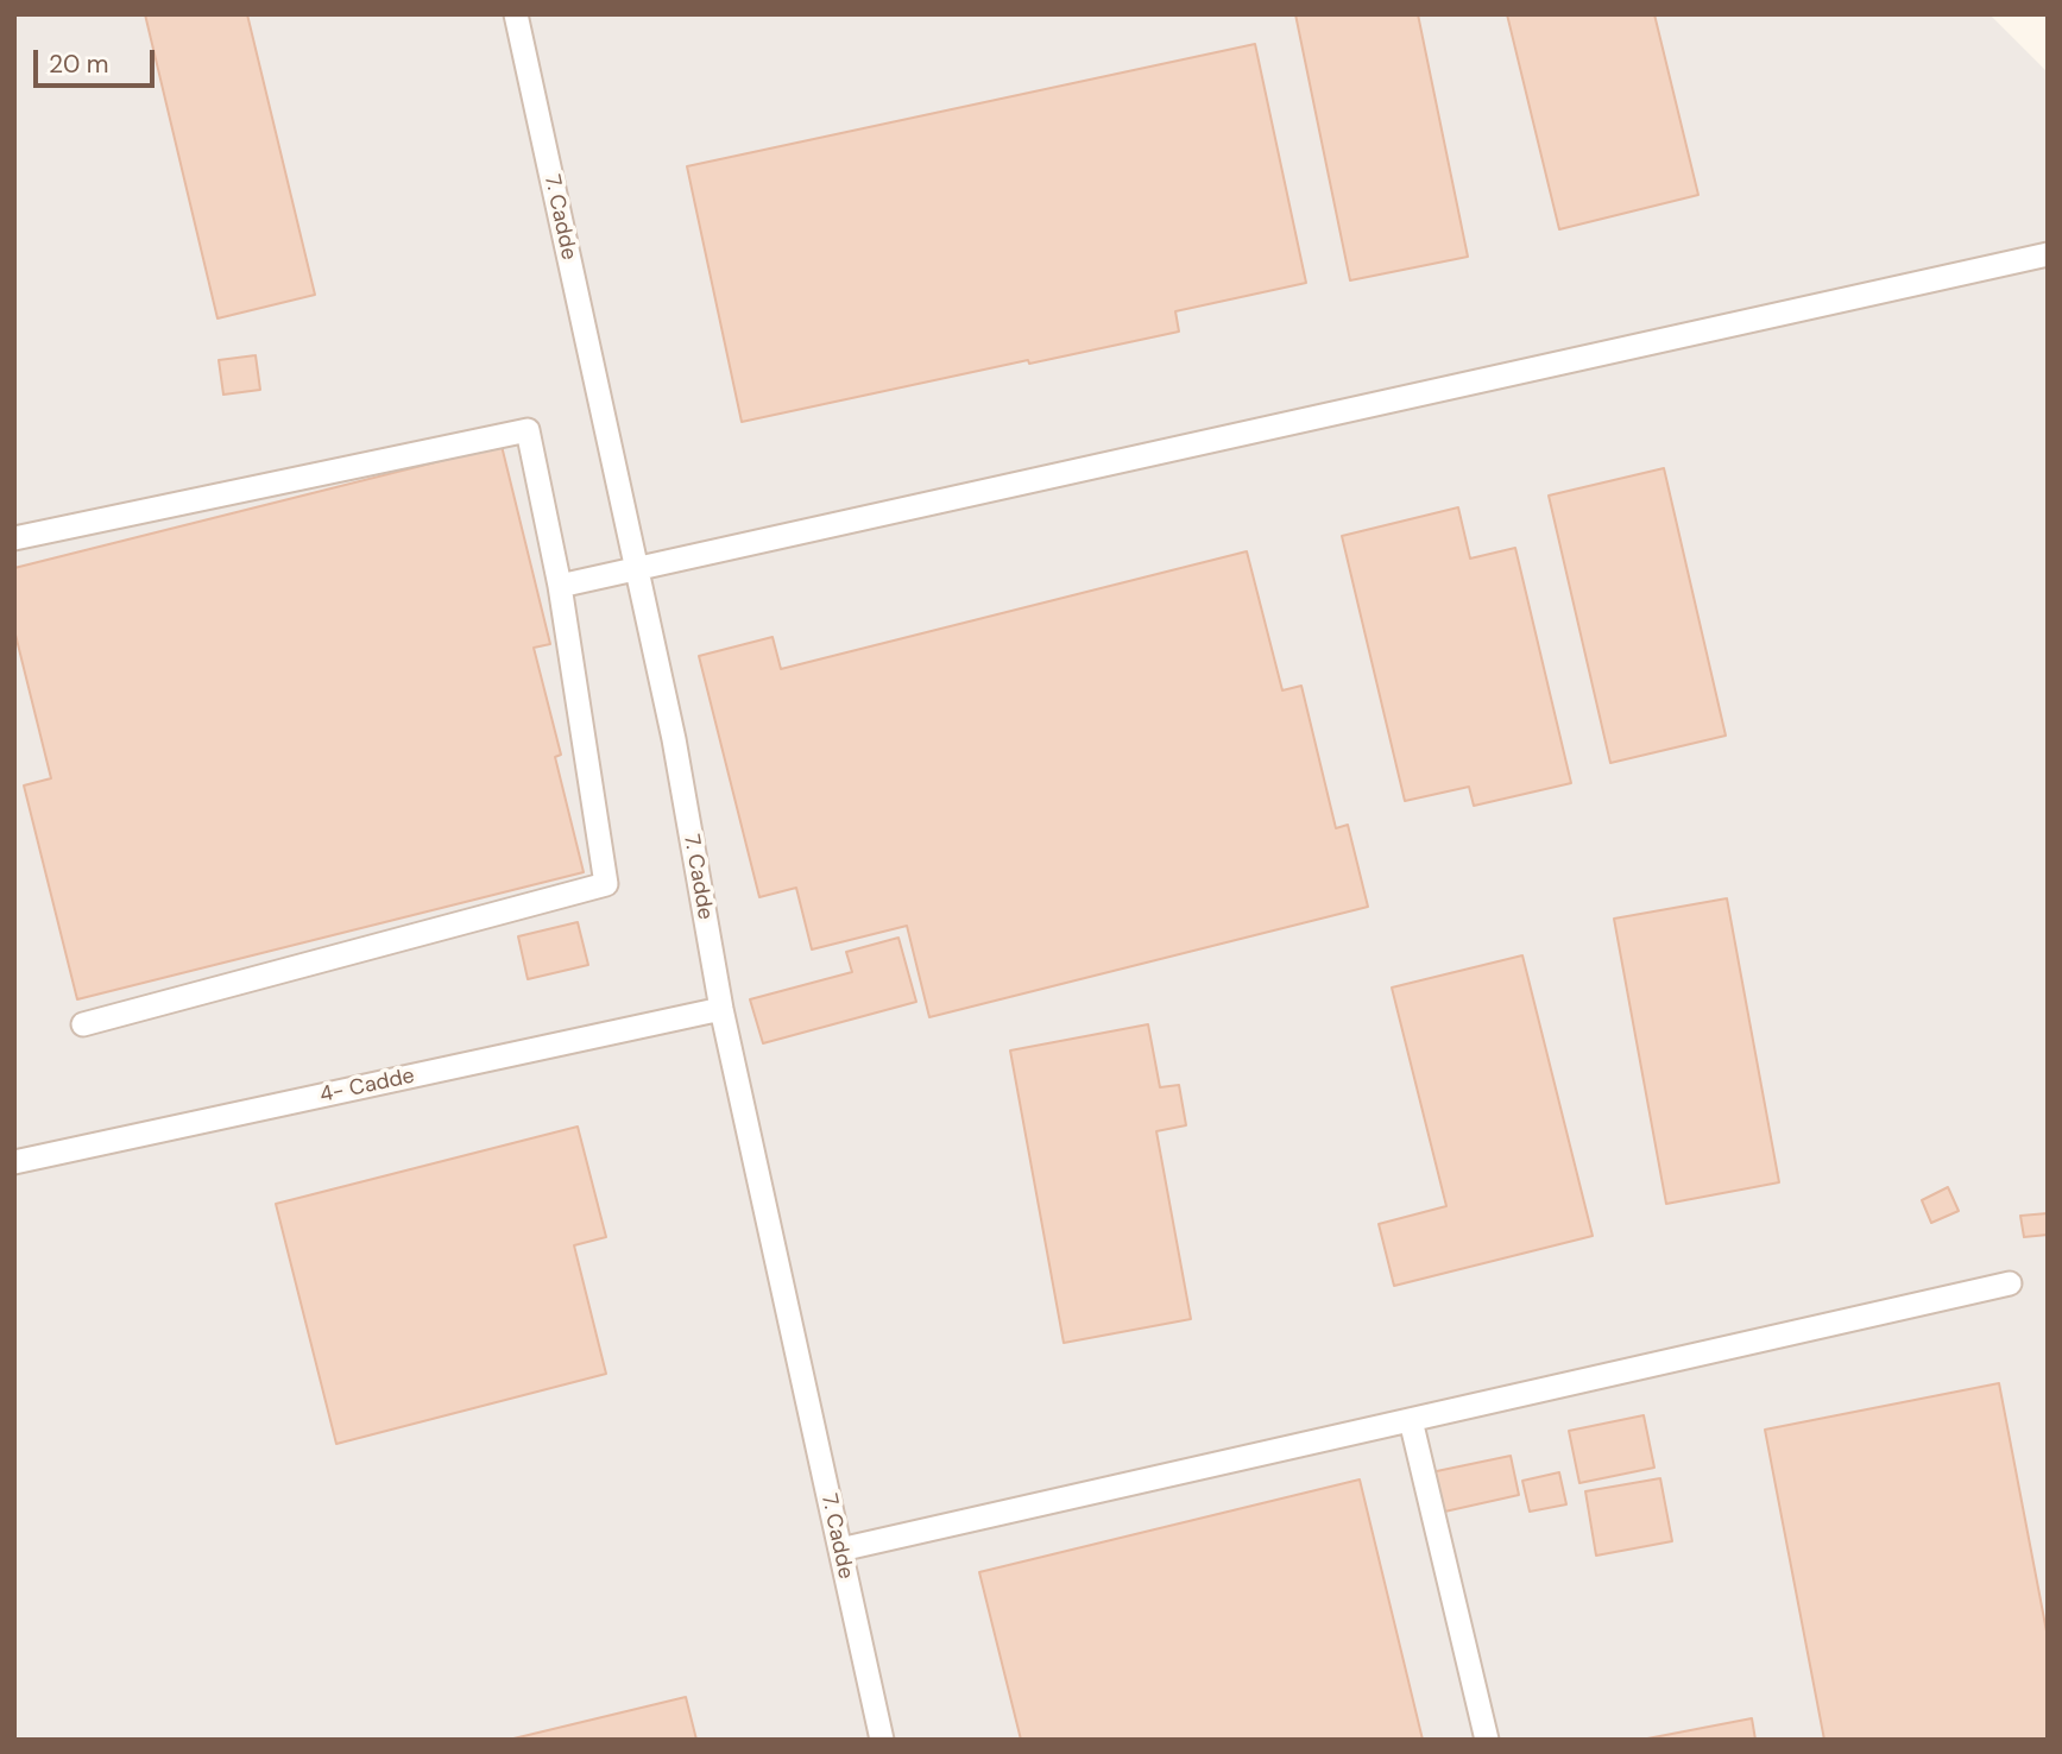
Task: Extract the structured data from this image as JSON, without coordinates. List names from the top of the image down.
{
  "streets": {
    "lane": ["7. Cadde", "4- Cadde"]
  },
  "crossings": [
    ["7. Cadde", "4- Cadde"]
  ],
  "scale_bar": "20 m"
}
